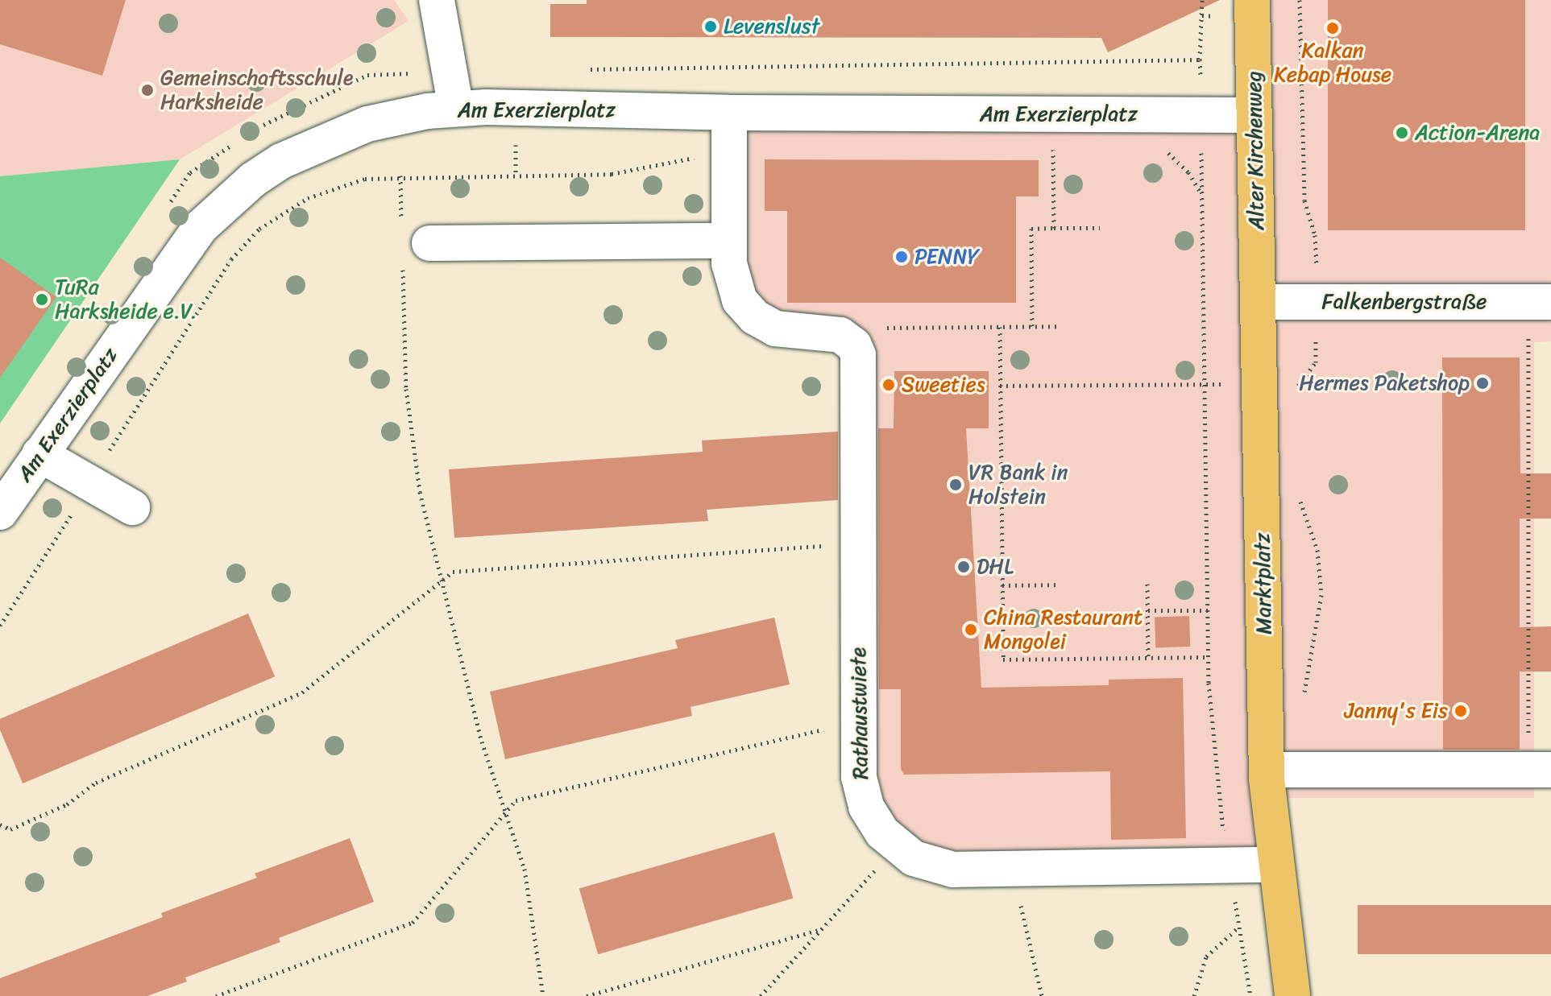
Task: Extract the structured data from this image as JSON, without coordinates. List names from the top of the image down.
{
  "streets": {
    "main road": ["Alter Kirchenweg", "Marktplatz"],
    "street": ["Am Exerzierplatz", "Falkenbergstraße", "Rathaustwiete"]
  },
  "crossings": [
    ["Am Exerzierplatz", "Alter Kirchenweg"],
    ["Alter Kirchenweg", "Falkenbergstraße"],
    ["Alter Kirchenweg", "Marktplatz"],
    ["Falkenbergstraße", "Marktplatz"],
    ["Marktplatz", "Rathaustwiete"]
  ],
  "places": [
    "Levenslust",
    "Kalkan Kebap House",
    "Gemeinschaftsschule Harksheide",
    "Action-Arena",
    "PENNY",
    "TuRa Harksheide e.V.",
    "Hermes Paketshop",
    "Sweeties",
    "VR Bank in Holstein",
    "DHL",
    "China Restaurant Mongolei",
    "Janny's Eis"
  ]
}
